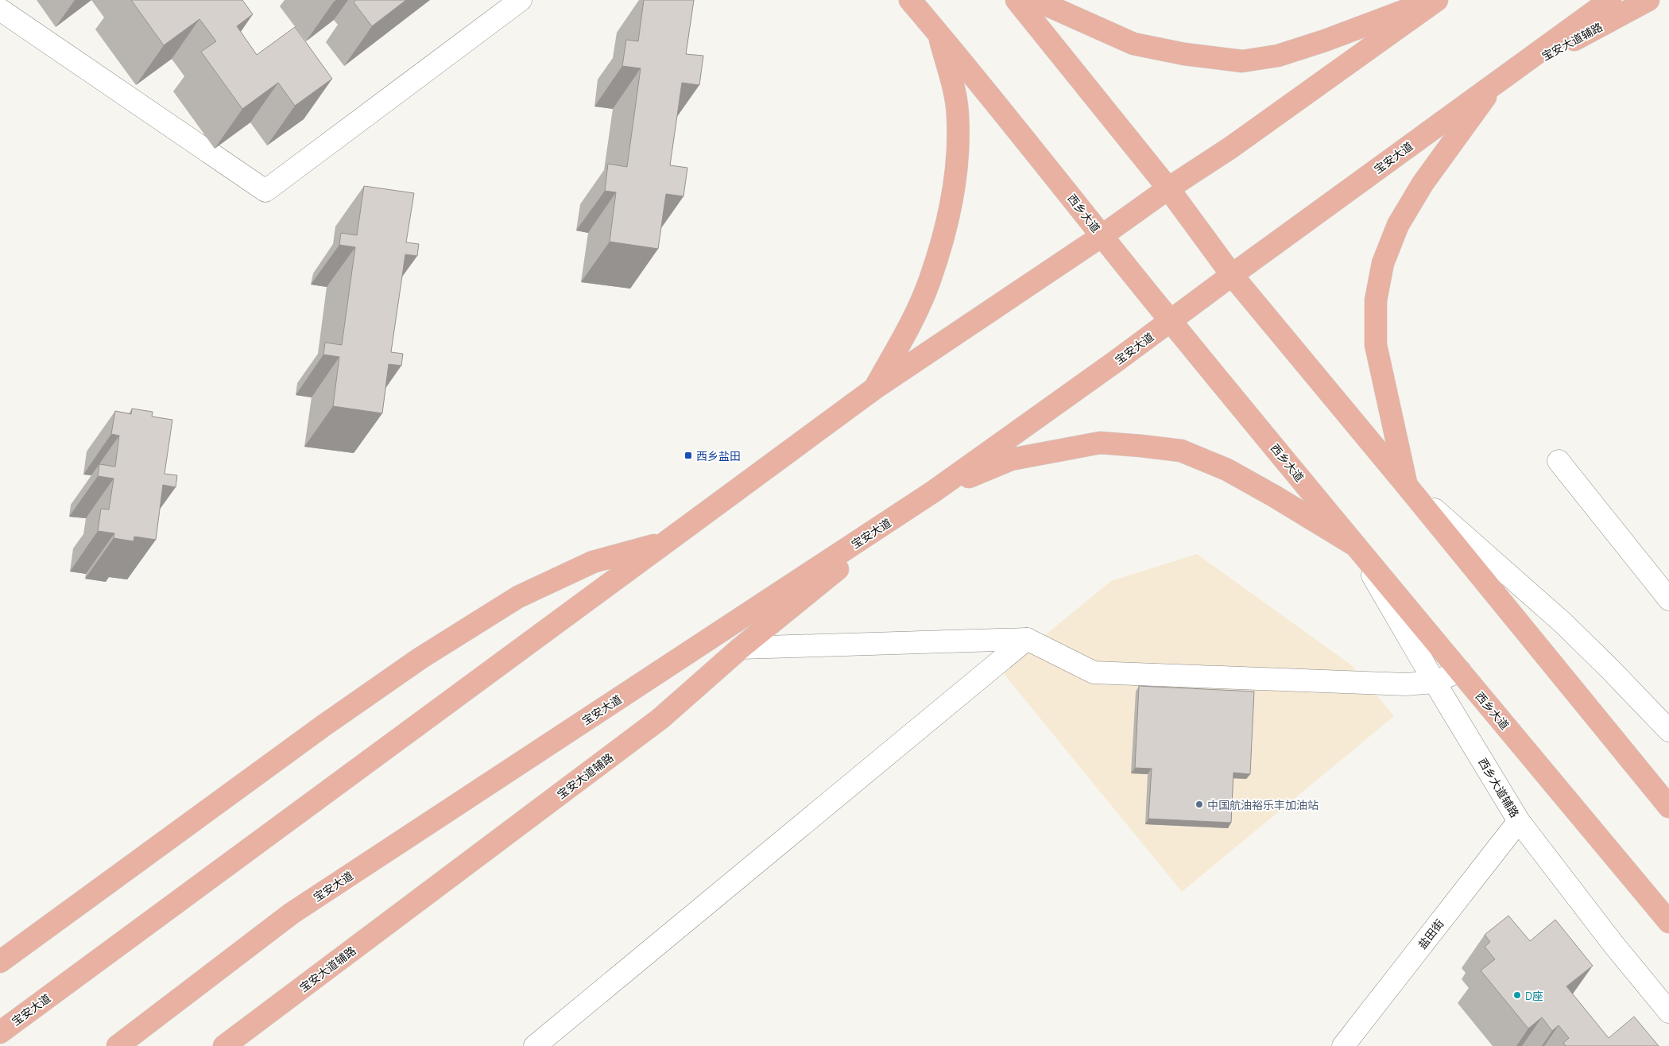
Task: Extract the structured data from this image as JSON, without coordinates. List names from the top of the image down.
{
  "streets": {
    "main road": ["宝安大道辅路", "宝安大道", "西乡大道"],
    "street": ["西乡大道辅路", "盐田街"]
  },
  "crossings": [
    ["宝安大道辅路", "宝安大道"],
    ["宝安大道", "西乡大道"],
    ["西乡大道", "西乡大道辅路"],
    ["西乡大道辅路", "盐田街"]
  ],
  "places": {
    "transit": ["西乡盐田"],
    "other": ["中国航油裕乐丰加油站", "D座"]
  }
}
